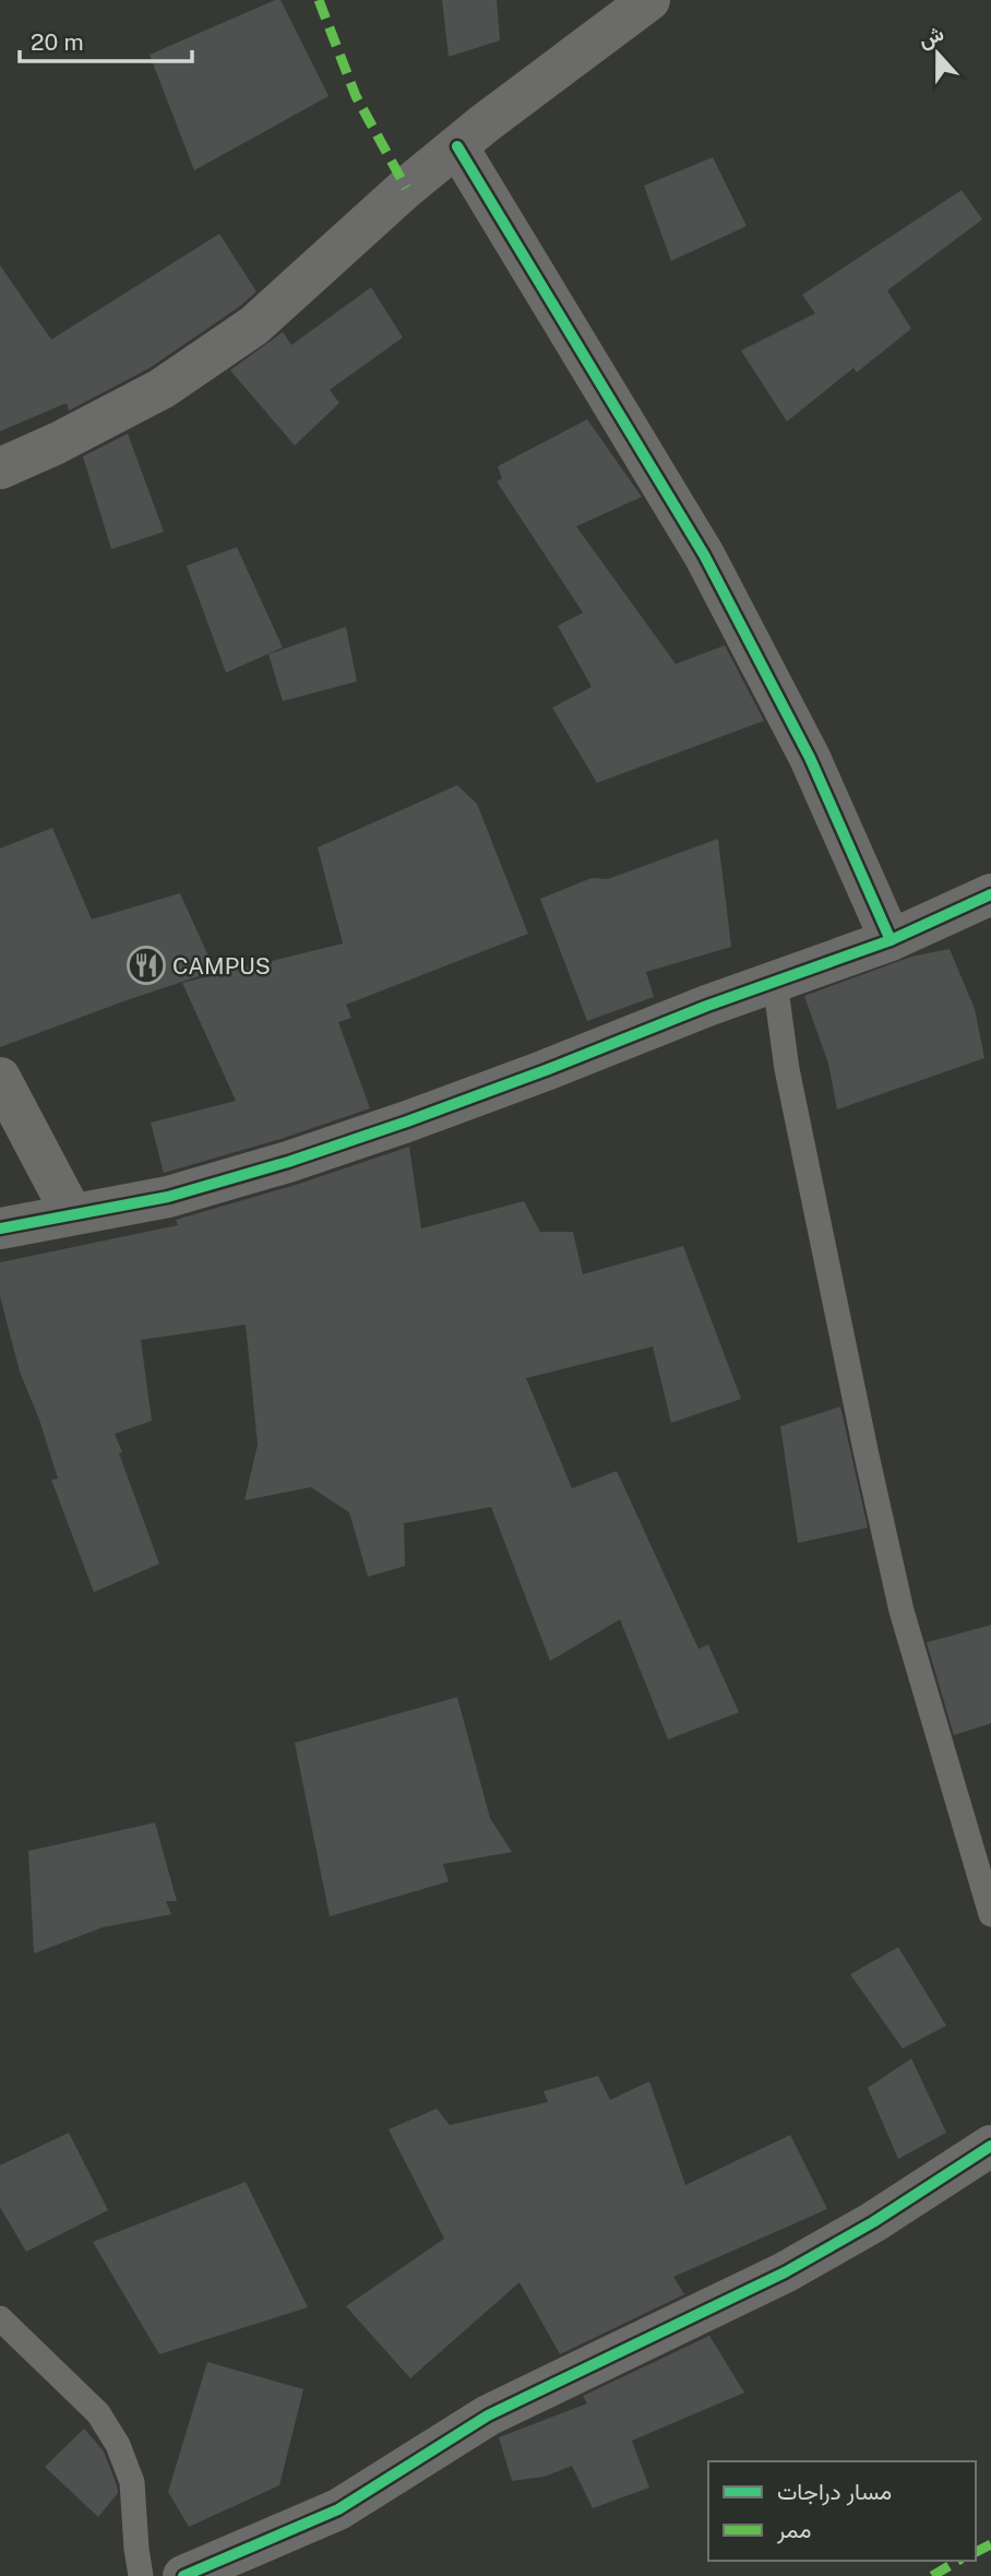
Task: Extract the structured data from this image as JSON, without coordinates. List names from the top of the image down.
{
  "places": {
    "restaurant": ["CAMPUS"]
  },
  "legend": ["مسار دراجات", "ممر"],
  "scale_bar": "20 m",
  "north": "top"
}
